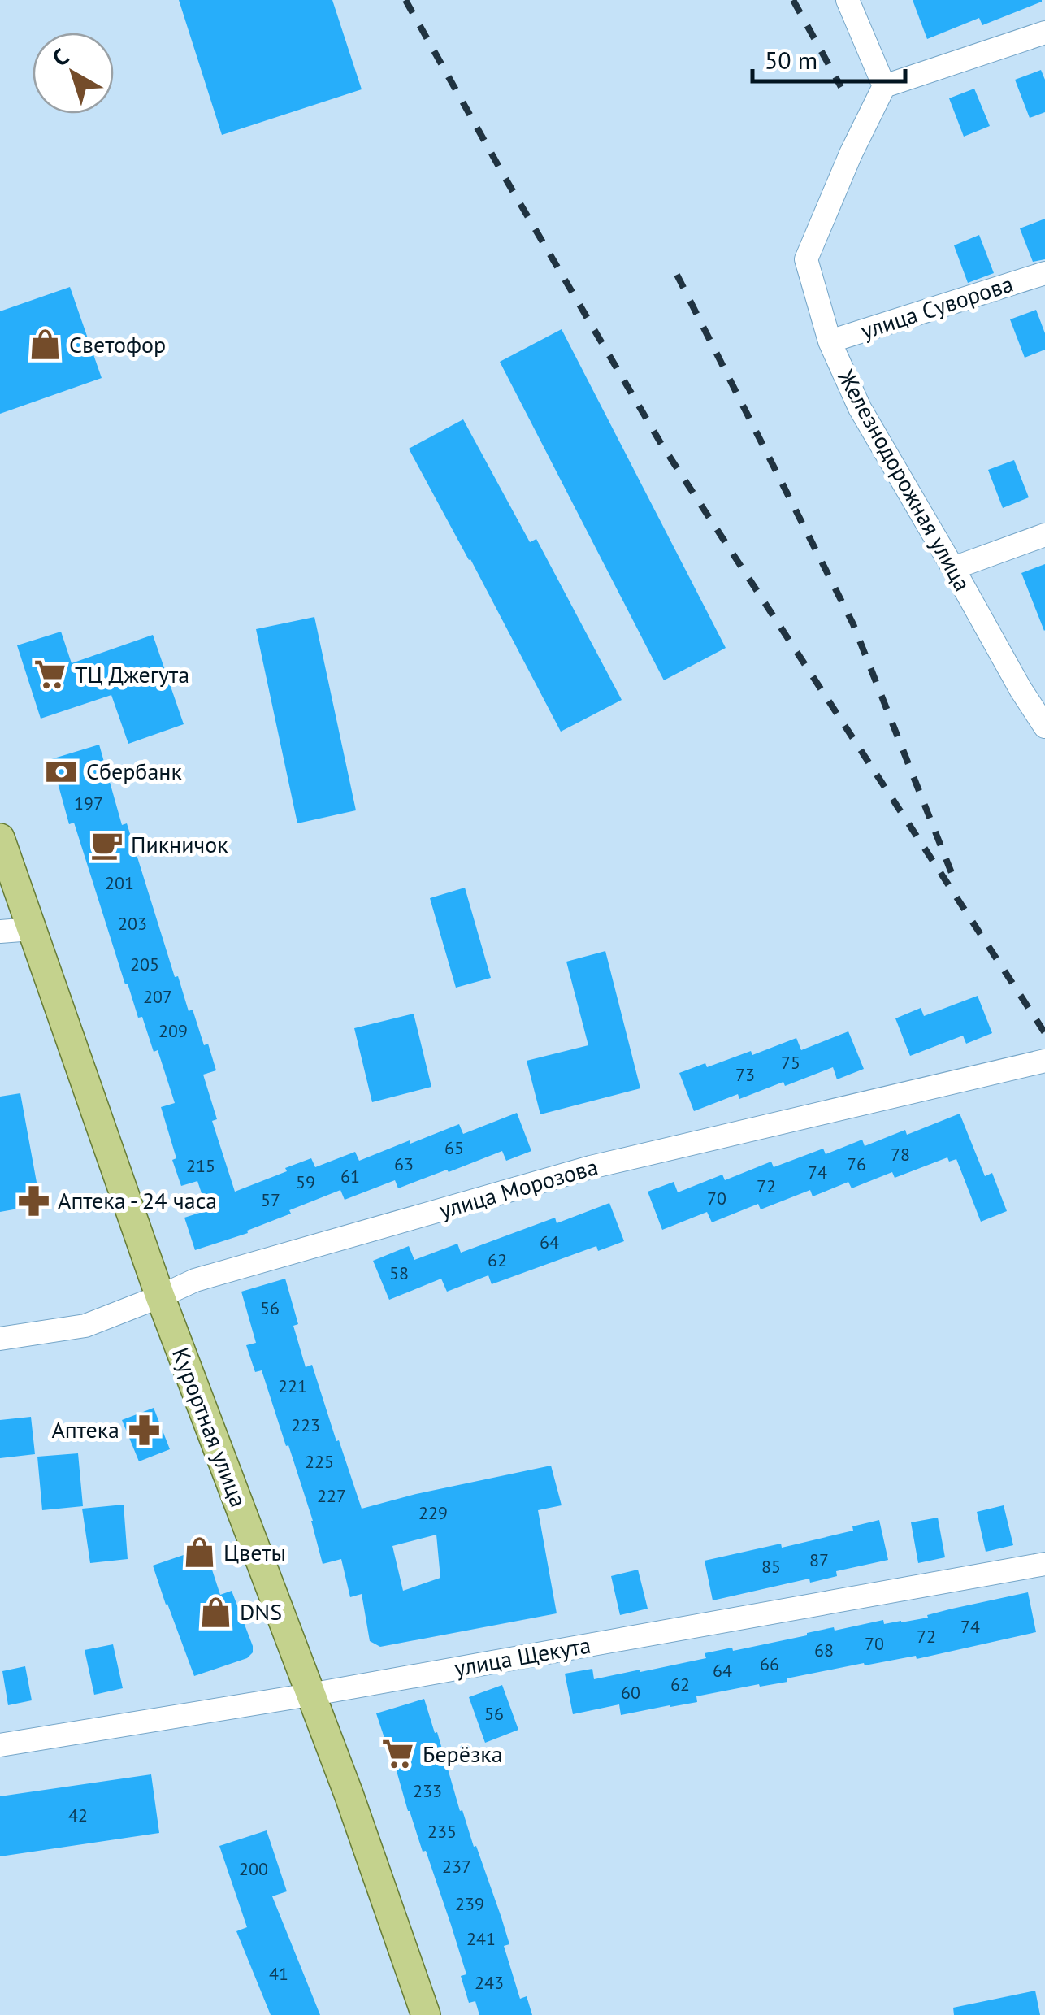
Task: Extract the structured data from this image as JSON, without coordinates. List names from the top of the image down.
{
  "streets": {
    "main road": ["Курортная улица"],
    "street": [
      "улица Суворова",
      "Железнодорожная улица",
      "улица Морозова",
      "улица Щекута"
    ]
  },
  "crossings": [
    ["улица Суворова", "Железнодорожная улица"],
    ["улица Морозова", "Курортная улица"],
    ["Курортная улица", "улица Щекута"]
  ],
  "places": {
    "shop": ["Светофор", "Цветы", "DNS"],
    "supermarket": ["ТЦ Джегута", "Берёзка"],
    "bank": ["Сбербанк"],
    "cafe": ["Пикничок"],
    "pharmacy": ["Аптека - 24 часа", "Аптека"]
  },
  "house_numbers": [
    "197",
    "201",
    "203",
    "205",
    "207",
    "209",
    "75",
    "73",
    "65",
    "78",
    "63",
    "76",
    "215",
    "74",
    "61",
    "59",
    "72",
    "70",
    "57",
    "64",
    "62",
    "58",
    "56",
    "221",
    "223",
    "225",
    "227",
    "229",
    "87",
    "85",
    "74",
    "72",
    "70",
    "68",
    "66",
    "64",
    "62",
    "60",
    "56",
    "233",
    "42",
    "235",
    "237",
    "200",
    "239",
    "241",
    "41",
    "243"
  ],
  "scale_bar": "50 m",
  "north": "top left"
}
